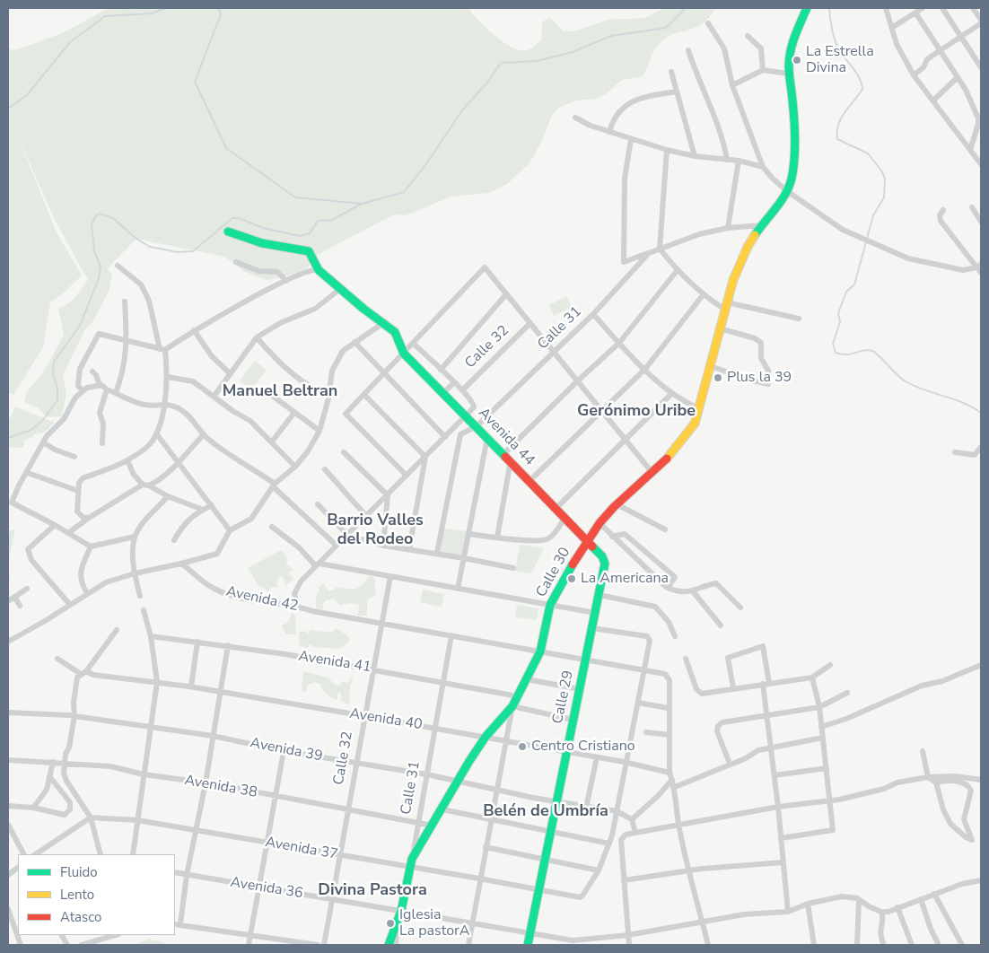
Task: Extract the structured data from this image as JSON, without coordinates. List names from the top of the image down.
{
  "streets": {
    "main road": [
      "Calle 31",
      "Avenida 44",
      "Calle 30",
      "Calle 29"
    ],
    "street": [
      "Calle 32",
      "Avenida 42",
      "Avenida 41",
      "Avenida 40",
      "Avenida 39",
      "Avenida 38",
      "Avenida 37",
      "Avenida 36"
    ]
  },
  "crossings": [
    ["Calle 31", "Avenida 44"],
    ["Calle 31", "Calle 30"],
    ["Calle 31", "Avenida 42"],
    ["Calle 31", "Avenida 41"],
    ["Calle 31", "Avenida 40"],
    ["Calle 31", "Avenida 39"],
    ["Calle 31", "Avenida 38"],
    ["Calle 31", "Avenida 37"],
    ["Calle 31", "Avenida 36"],
    ["Calle 32", "Avenida 42"],
    ["Calle 32", "Avenida 41"],
    ["Calle 32", "Avenida 40"],
    ["Calle 32", "Avenida 39"],
    ["Calle 32", "Avenida 38"],
    ["Calle 32", "Avenida 37"],
    ["Calle 32", "Avenida 36"],
    ["Avenida 44", "Calle 30"],
    ["Avenida 44", "Calle 29"],
    ["Calle 30", "Avenida 42"],
    ["Calle 30", "Avenida 41"],
    ["Calle 30", "Calle 29"],
    ["Calle 30", "Avenida 40"],
    ["Calle 30", "Avenida 39"],
    ["Calle 30", "Avenida 38"],
    ["Calle 30", "Avenida 37"],
    ["Calle 30", "Avenida 36"],
    ["Calle 29", "Avenida 40"],
    ["Calle 29", "Avenida 39"],
    ["Calle 29", "Avenida 37"],
    ["Calle 29", "Avenida 36"]
  ],
  "districts": [
    "Manuel Beltran",
    "Gerónimo Uribe",
    "Barrio Valles del Rodeo",
    "Belén de Umbría",
    "Divina Pastora"
  ],
  "places": [
    "La Estrella Divina",
    "Plus la 39",
    "La Americana",
    "Centro Cristiano",
    "Iglesia La pastorA"
  ],
  "legend": ["Fluido", "Lento", "Atasco"]
}
